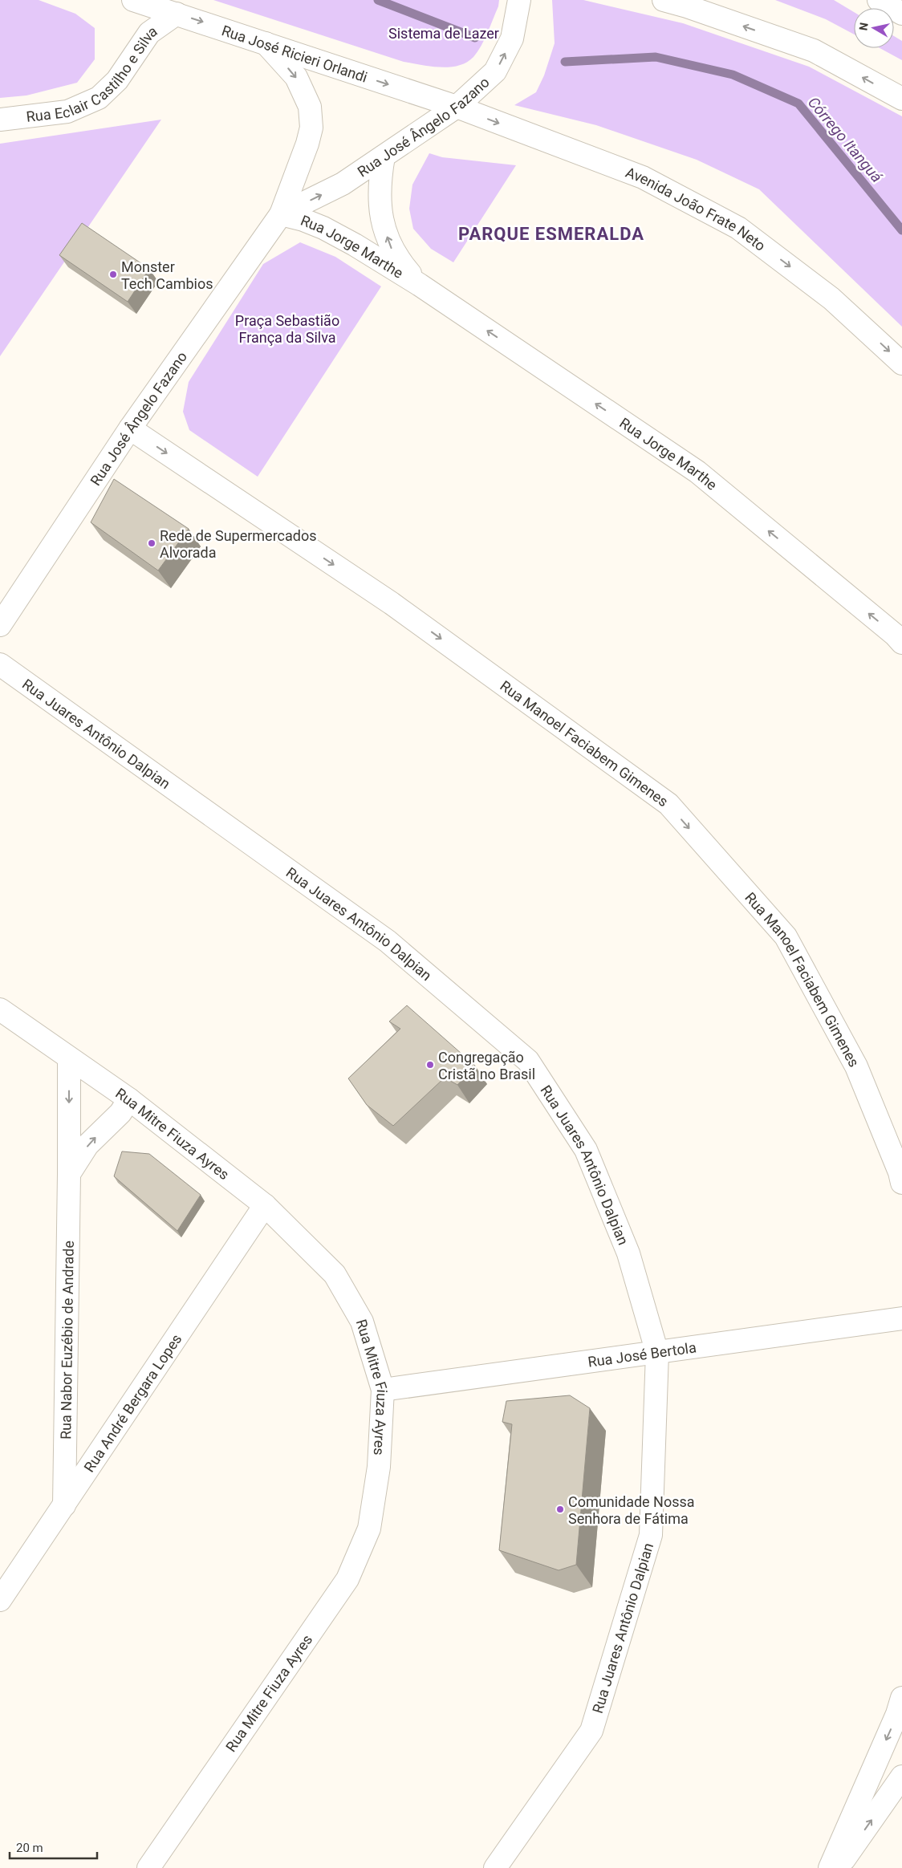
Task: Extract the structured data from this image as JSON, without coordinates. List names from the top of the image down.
{
  "streets": {
    "street": [
      "Rua José Ricieri Orlandi",
      "Rua Eclair Castilho e Silva",
      "Rua José Ângelo Fazano",
      "Avenida João Frate Neto",
      "Rua Jorge Marthe",
      "Rua Juares Antônio Dalpian",
      "Rua Manoel Faciabem Gimenes",
      "Rua Mitre Fiuza Ayres",
      "Rua Nabor Euzébio de Andrade",
      "Rua José Bertola",
      "Rua André Bergara Lopes"
    ]
  },
  "crossings": [
    ["Rua José Ricieri Orlandi", "Rua Eclair Castilho e Silva"],
    ["Rua José Ricieri Orlandi", "Rua José Ângelo Fazano"],
    ["Rua José Ricieri Orlandi", "Avenida João Frate Neto"],
    ["Rua José Ângelo Fazano", "Avenida João Frate Neto"],
    ["Rua José Ângelo Fazano", "Rua Jorge Marthe"],
    ["Rua José Ângelo Fazano", "Rua Manoel Faciabem Gimenes"],
    ["Rua Juares Antônio Dalpian", "Rua José Bertola"],
    ["Rua Mitre Fiuza Ayres", "Rua Nabor Euzébio de Andrade"],
    ["Rua Mitre Fiuza Ayres", "Rua José Bertola"],
    ["Rua Mitre Fiuza Ayres", "Rua André Bergara Lopes"],
    ["Rua Nabor Euzébio de Andrade", "Rua André Bergara Lopes"]
  ],
  "one_way": ["Rua José Ricieri Orlandi", "Rua Jorge Marthe", "Rua Manoel Faciabem Gimenes"],
  "districts": ["PARQUE ESMERALDA"],
  "water": ["Córrego Itanguá"],
  "parks": ["Sistema de Lazer", "Praça Sebastião França da Silva"],
  "places": [
    "Monster Tech Cambios",
    "Rede de Supermercados Alvorada",
    "Congregação Cristã no Brasil",
    "Comunidade Nossa Senhora de Fátima"
  ],
  "scale_bar": "20 m",
  "north": "left"
}
